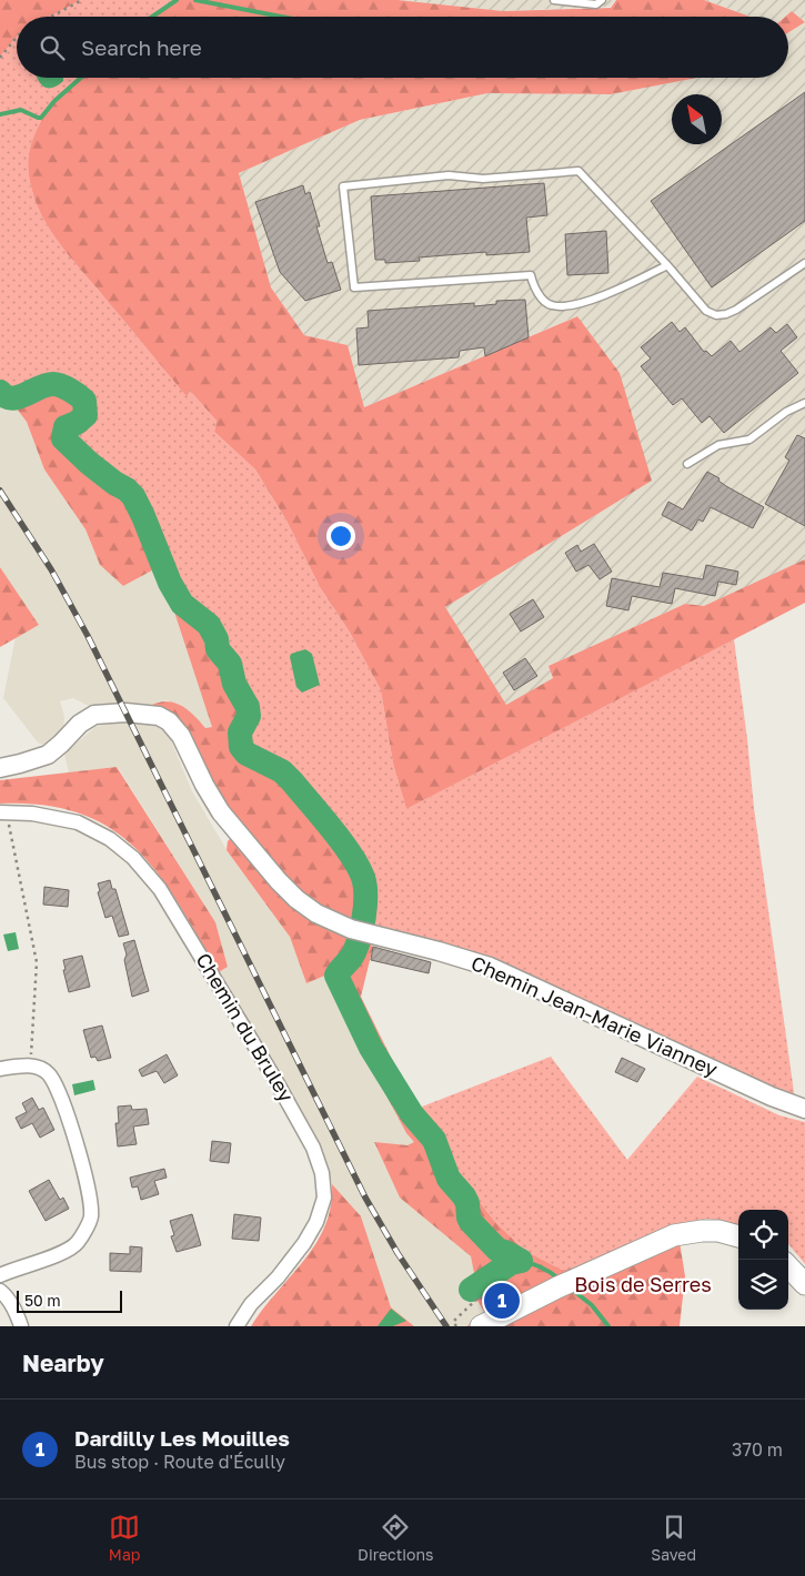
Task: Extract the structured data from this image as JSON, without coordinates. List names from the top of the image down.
{
  "streets": {
    "street": ["Chemin Jean-Marie Vianney", "Chemin du Bruley"]
  },
  "parks": ["Bois de Serres"],
  "scale_bar": "50 m",
  "north": "top left",
  "page": {
    "search": "Search here",
    "pins": "1",
    "scale": "50 m",
    "heading": "Nearby",
    "list": [
      {
        "mark": "1",
        "name": "Dardilly Les Mouilles",
        "note": "Bus stop · Route d'Écully",
        "value": "370 m"
      }
    ],
    "nav": ["Map", "Directions", "Saved"]
  }
}
